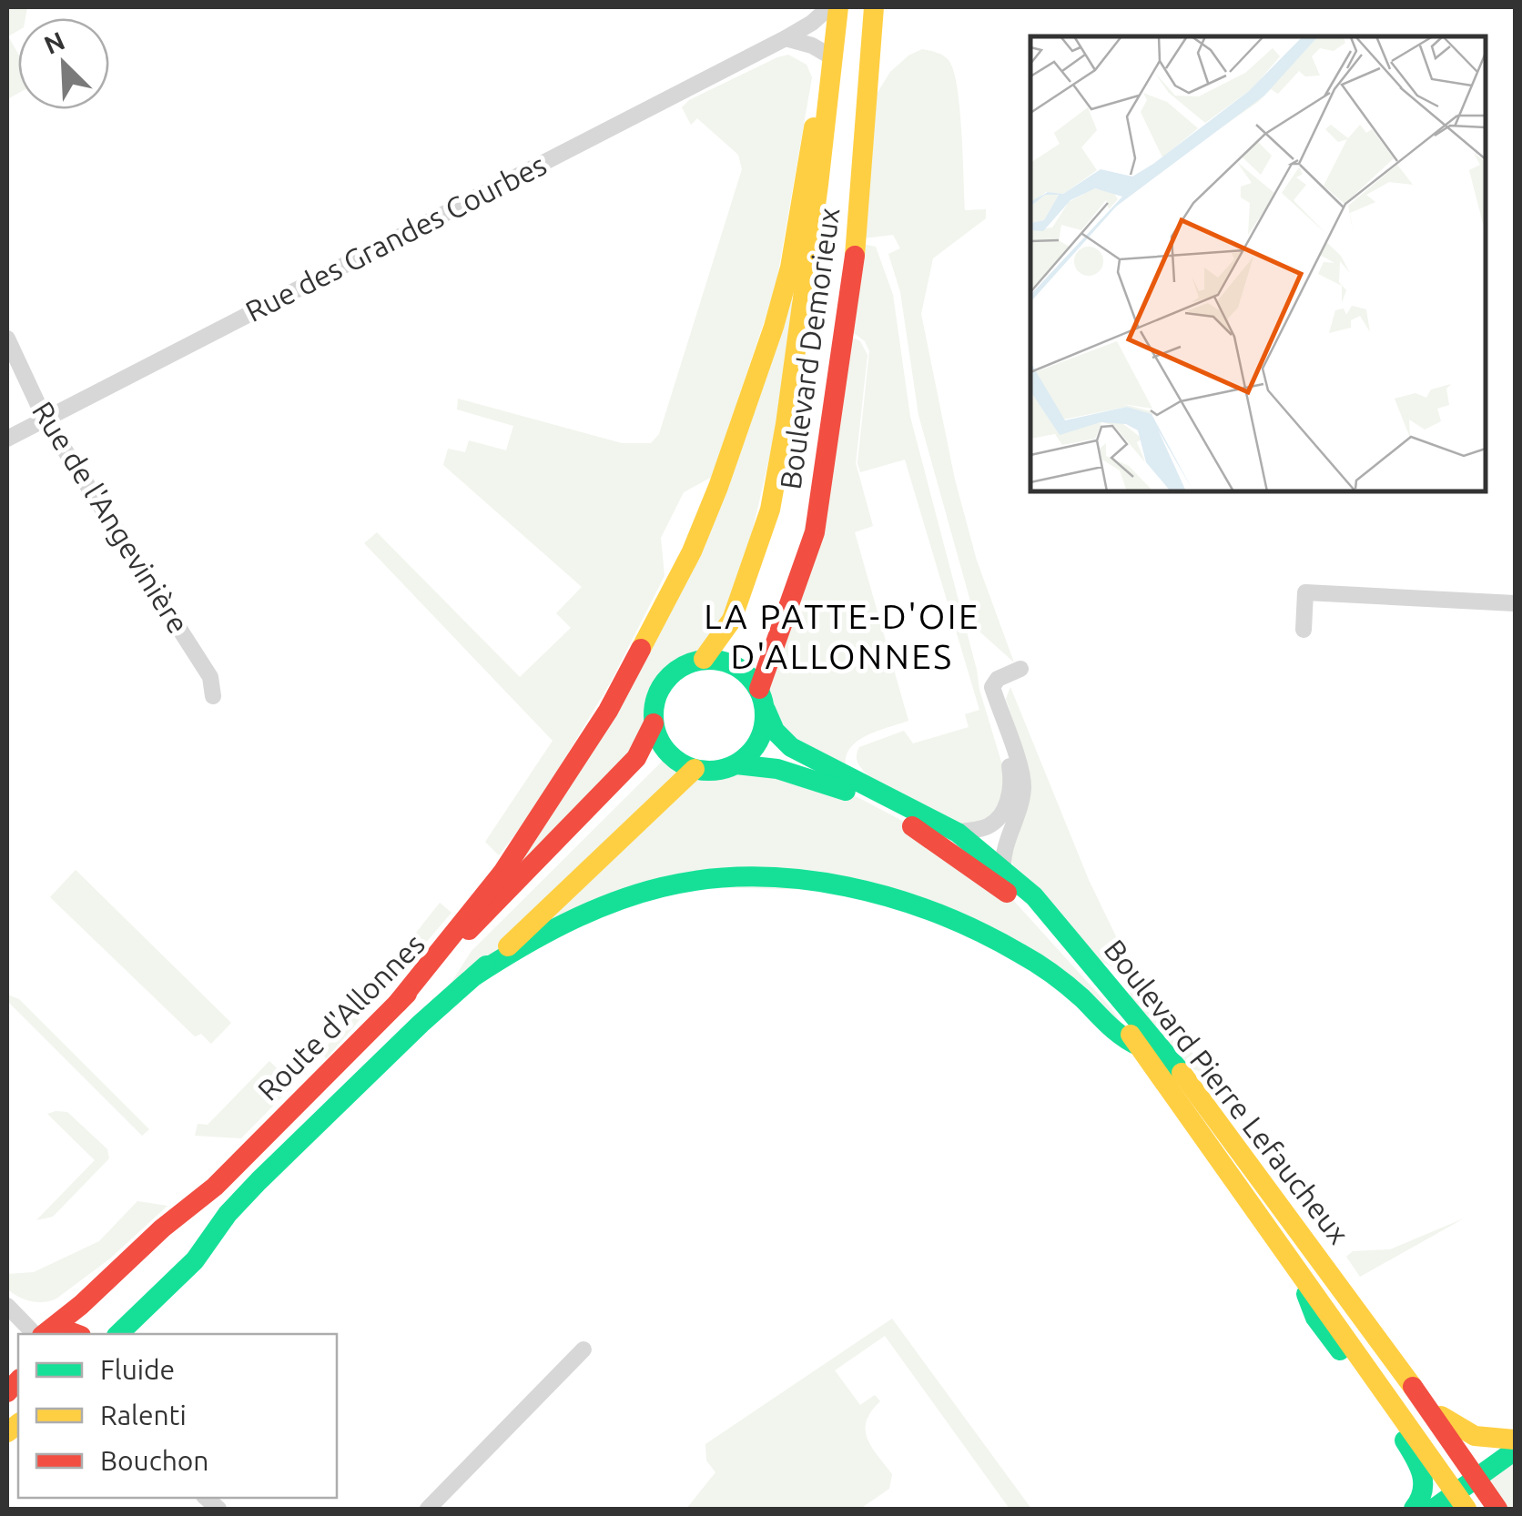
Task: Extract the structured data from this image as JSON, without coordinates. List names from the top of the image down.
{
  "streets": {
    "main road": ["Boulevard Demorieux", "Route d'Allonnes", "Boulevard Pierre Lefaucheux"],
    "street": ["Rue des Grandes Courbes", "Rue de l'Angevinière"]
  },
  "crossings": [
    ["Rue des Grandes Courbes", "Rue de l'Angevinière"],
    ["Boulevard Demorieux", "Route d'Allonnes"],
    ["Boulevard Demorieux", "Boulevard Pierre Lefaucheux"],
    ["Route d'Allonnes", "Boulevard Pierre Lefaucheux"]
  ],
  "districts": ["LA PATTE-D'OIE D'ALLONNES"],
  "legend": ["Fluide", "Ralenti", "Bouchon"],
  "north": "top left"
}
